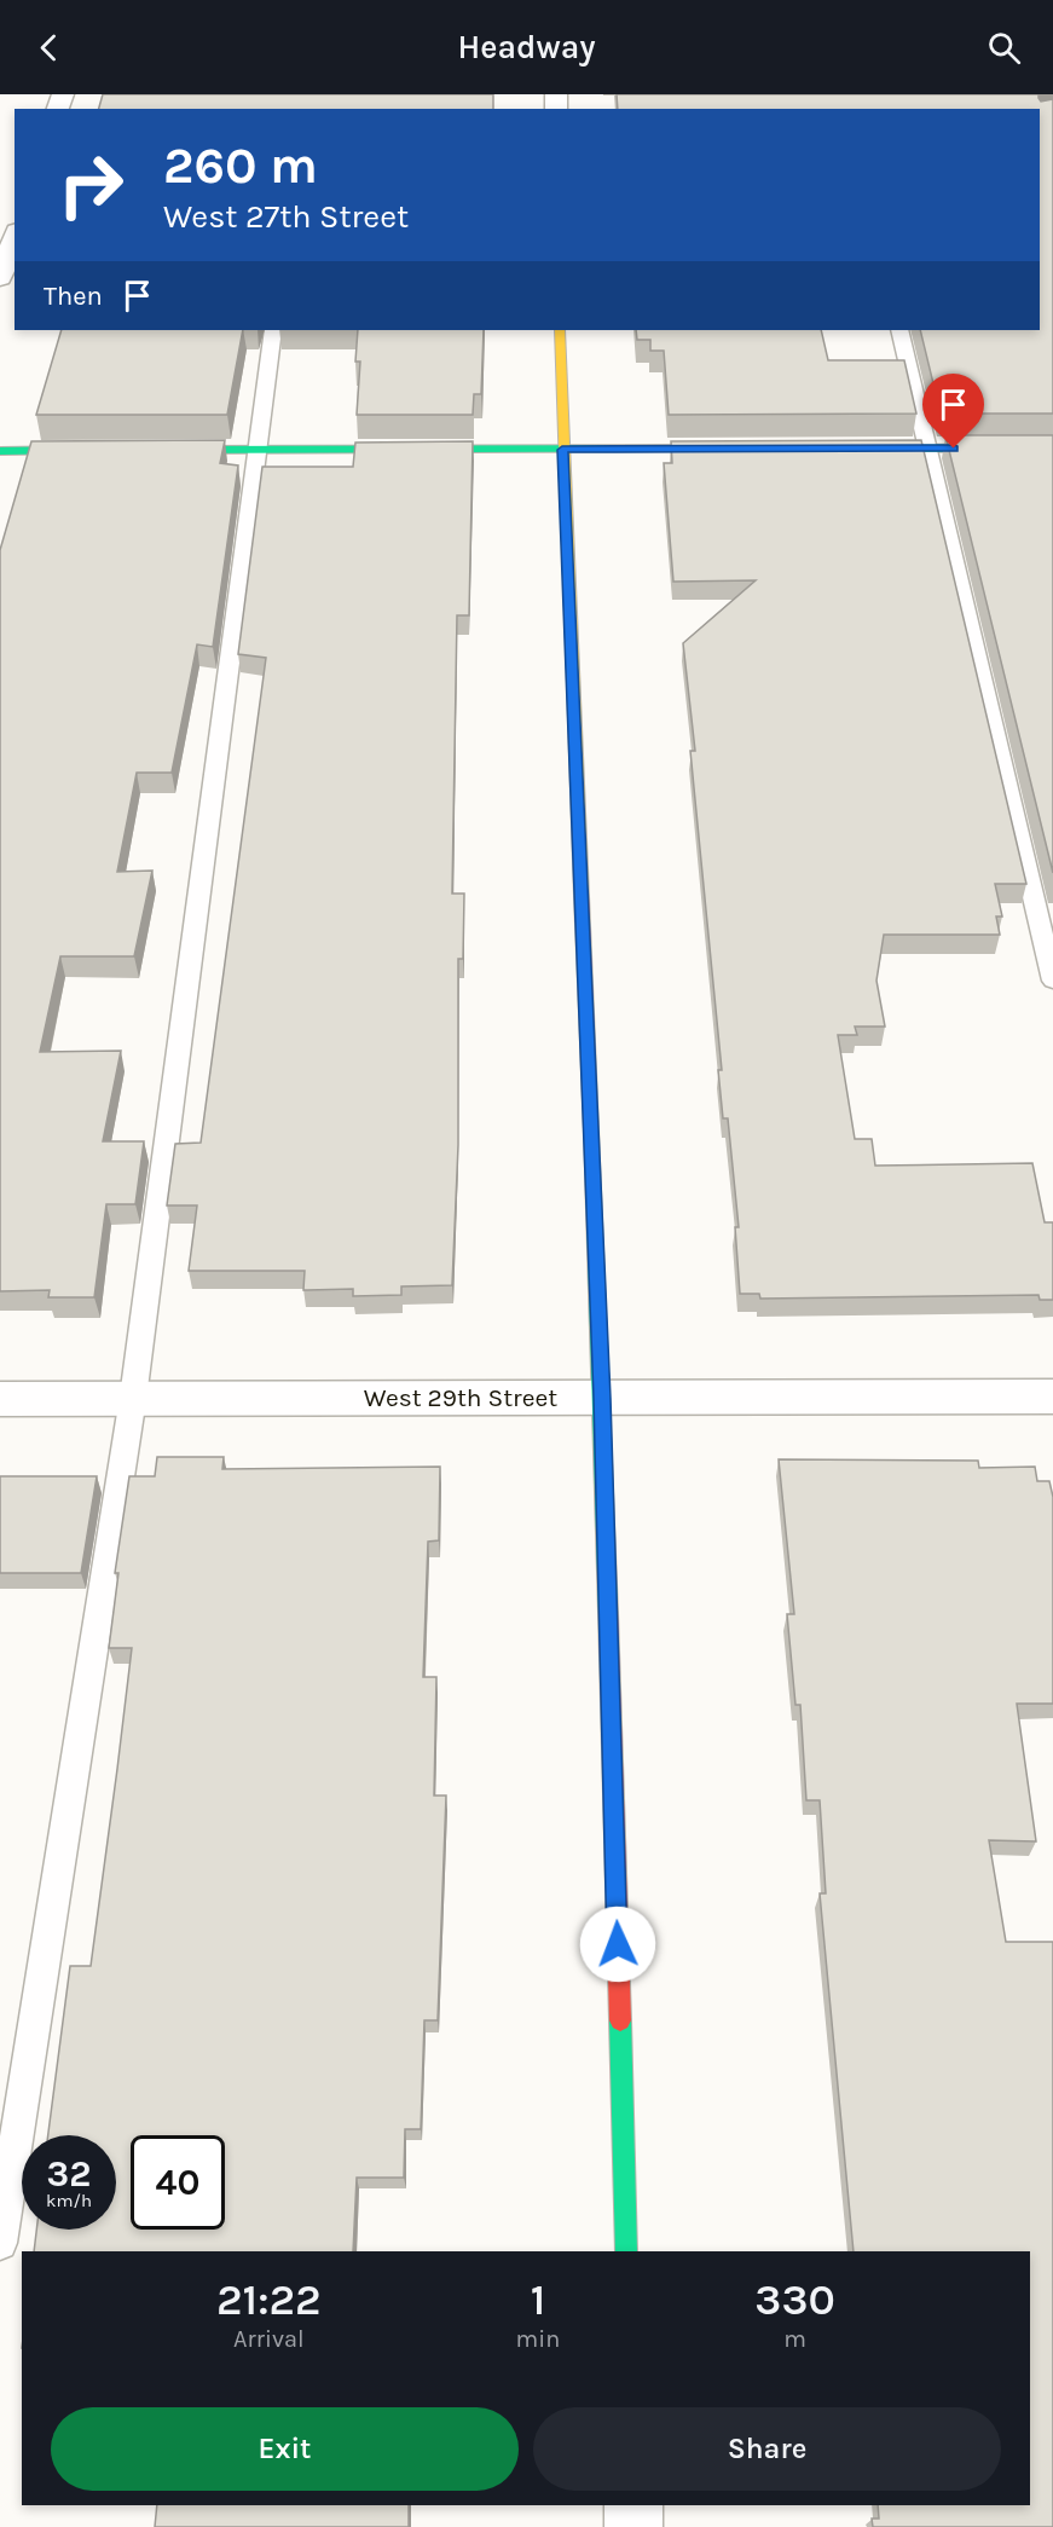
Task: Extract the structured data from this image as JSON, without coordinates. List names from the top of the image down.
{
  "streets": {
    "street": ["West 29th Street"]
  },
  "page": {
    "header": "Headway",
    "turn": ["260 m", "West 27th Street"],
    "then": "Then",
    "speed": "32 km/h",
    "limit": "40",
    "eta": [
      "21:22",
      "Arrival",
      "1",
      "min",
      "330",
      "m"
    ],
    "buttons": ["Exit", "Share"]
  }
}
